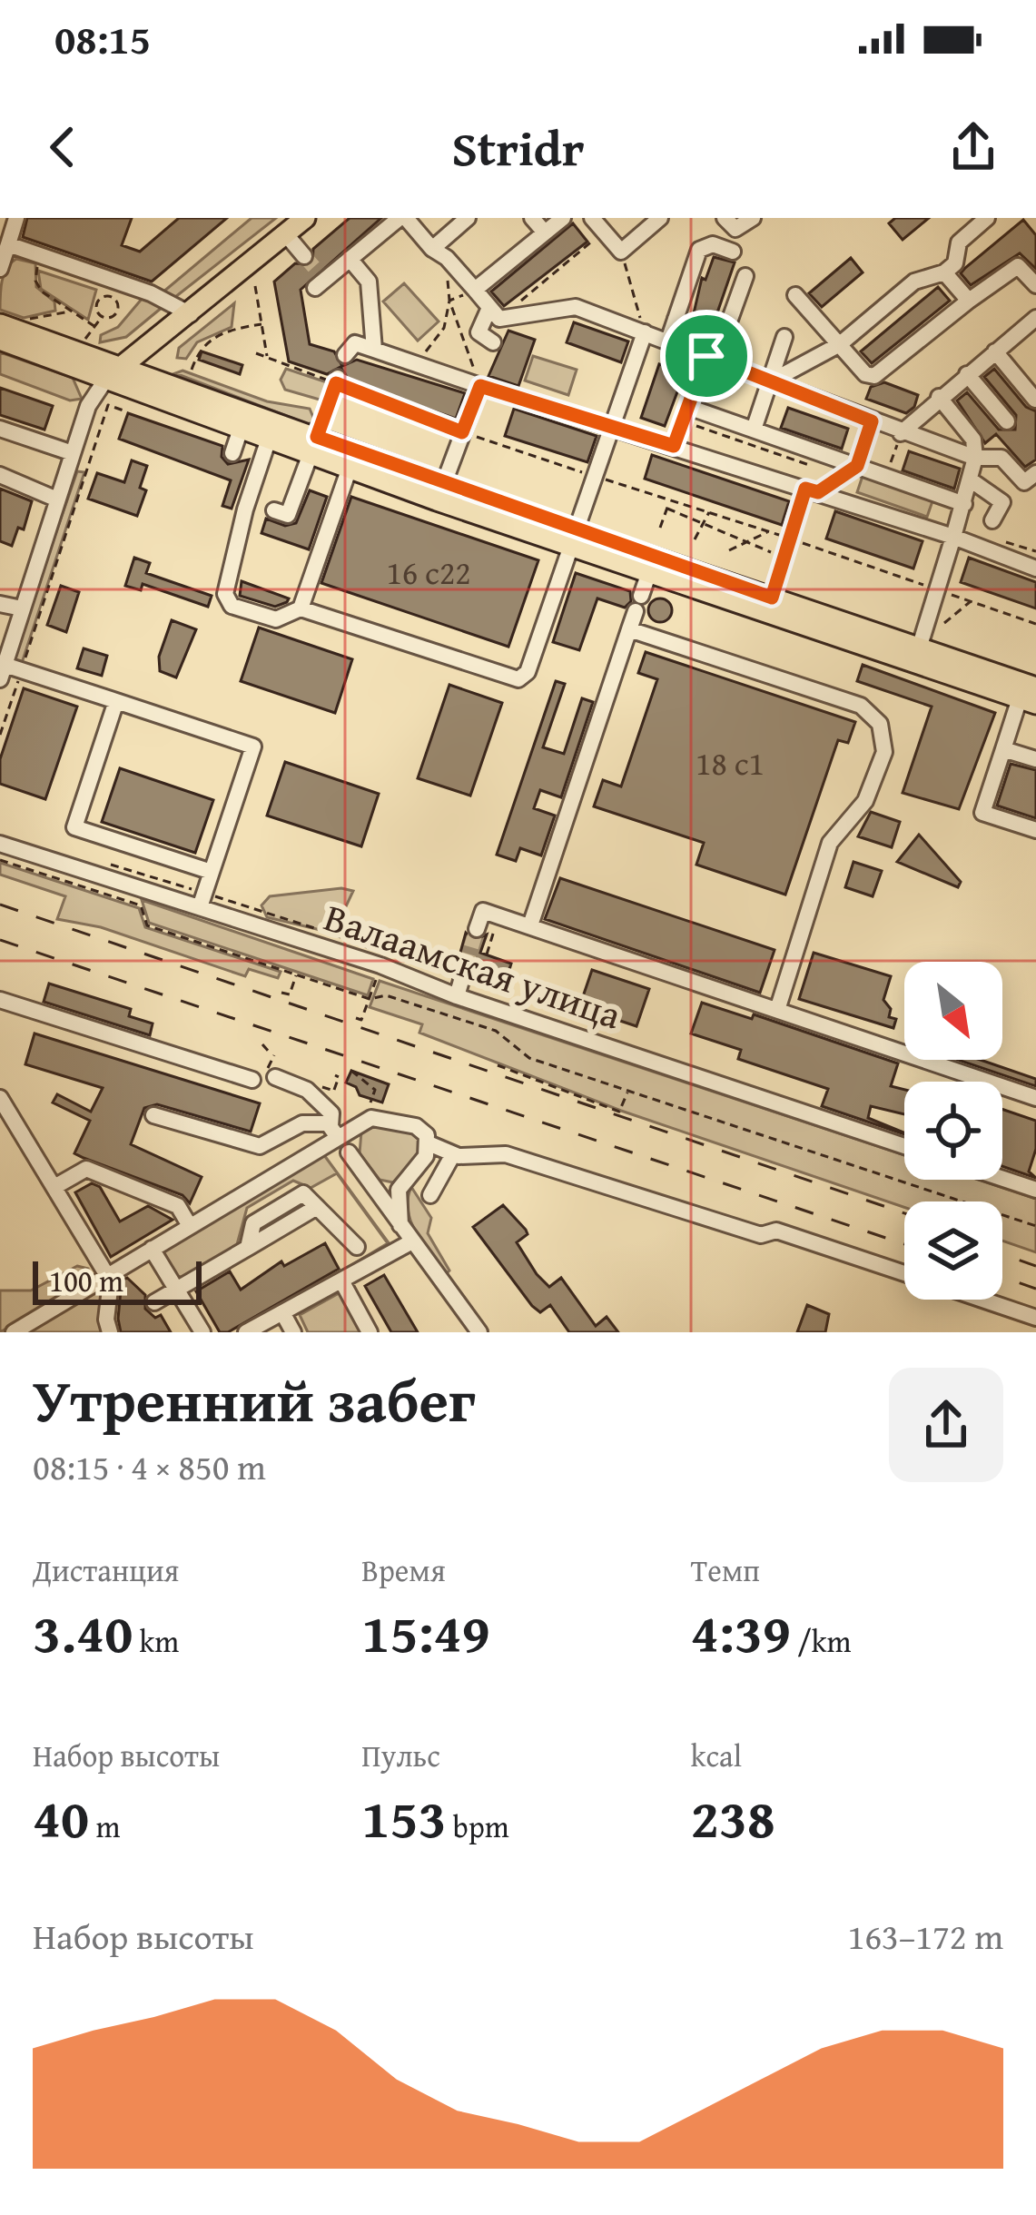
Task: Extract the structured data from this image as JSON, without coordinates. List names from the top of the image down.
{
  "streets": {
    "street": ["Валаамская улица"]
  },
  "house_numbers": ["16 с22", "18 с1"],
  "scale_bar": "100 m",
  "north": "bottom right",
  "page": {
    "status": "08:15",
    "header": "Stridr",
    "scale": "100 m",
    "heading": ["Утренний забег", "08:15 · 4 × 850 m"],
    "stats": [
      ["Дистанция", "3.40 km"],
      ["Время", "15:49"],
      ["Темп", "4:39 /km"],
      ["Набор высоты", "40 m"],
      ["Пульс", "153 bpm"],
      ["kcal", "238"]
    ],
    "chart": ["Набор высоты", "163–172 m"]
  }
}
